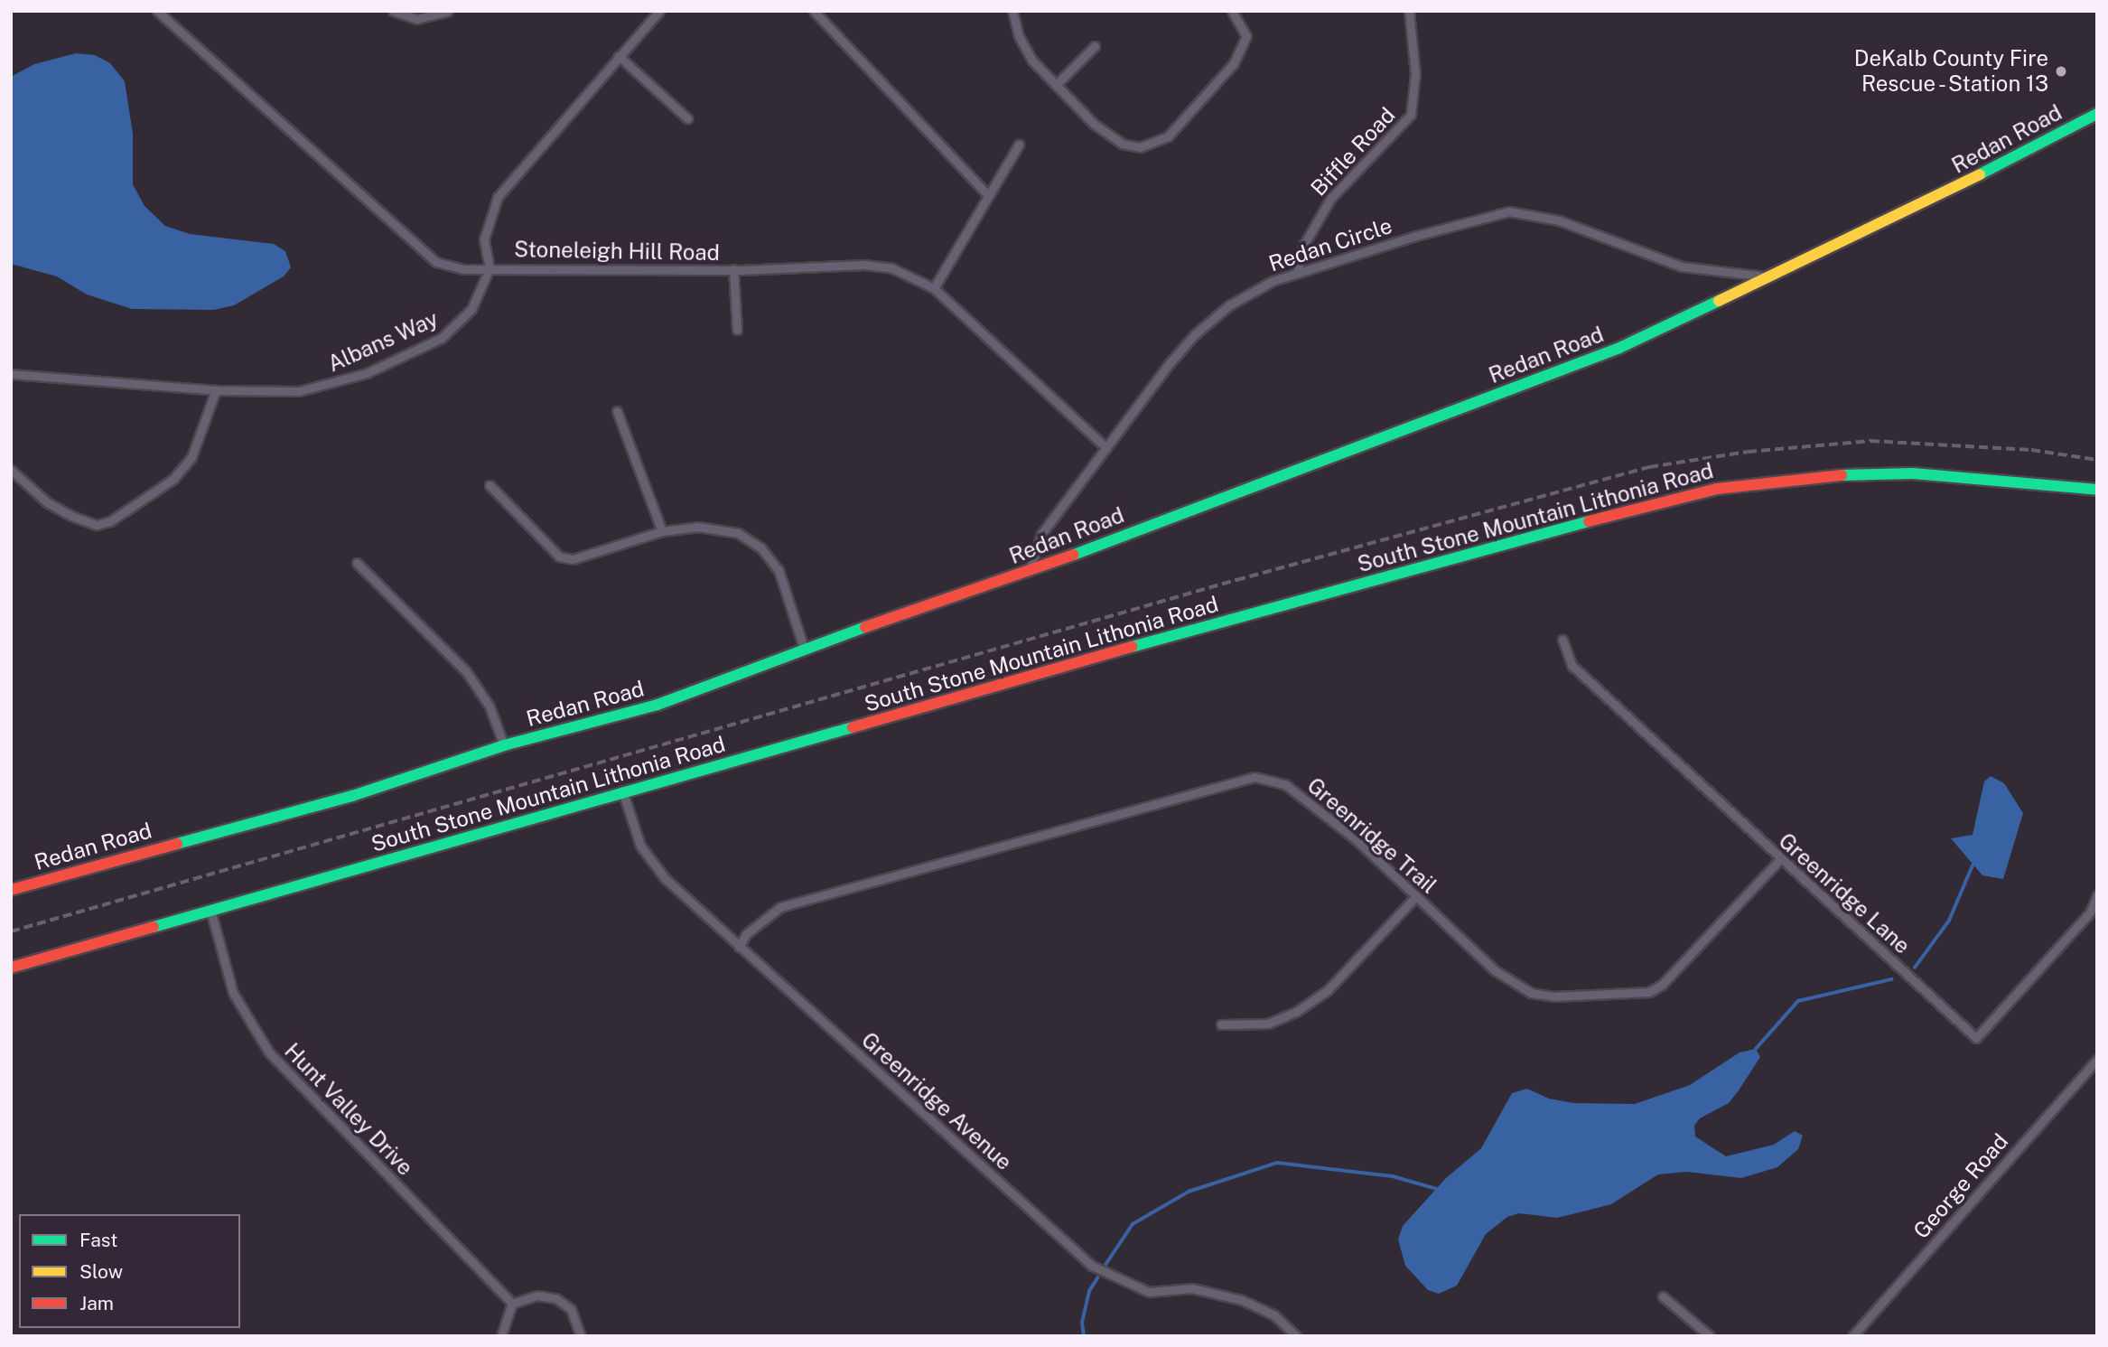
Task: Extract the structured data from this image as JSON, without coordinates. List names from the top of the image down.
{
  "streets": {
    "main road": ["Redan Road", "South Stone Mountain Lithonia Road"],
    "street": [
      "Biffle Road",
      "Redan Circle",
      "Stoneleigh Hill Road",
      "Albans Way",
      "Greenridge Trail",
      "Greenridge Lane",
      "Greenridge Avenue",
      "Hunt Valley Drive",
      "George Road"
    ]
  },
  "crossings": [
    ["Redan Road", "Redan Circle"],
    ["Biffle Road", "Redan Circle"],
    ["Redan Circle", "Stoneleigh Hill Road"],
    ["Stoneleigh Hill Road", "Albans Way"],
    ["South Stone Mountain Lithonia Road", "Greenridge Avenue"],
    ["South Stone Mountain Lithonia Road", "Hunt Valley Drive"],
    ["Greenridge Trail", "Greenridge Lane"],
    ["Greenridge Trail", "Greenridge Avenue"]
  ],
  "places": ["DeKalb County Fire Rescue - Station 13"],
  "legend": ["Fast", "Slow", "Jam"]
}
